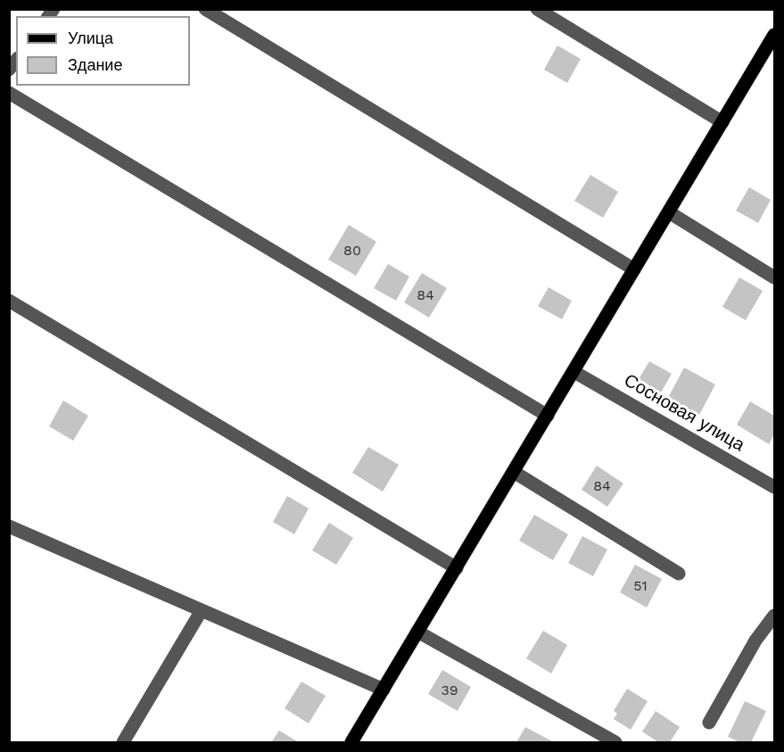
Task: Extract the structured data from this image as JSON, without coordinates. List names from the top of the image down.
{
  "streets": {
    "street": ["Сосновая улица"]
  },
  "house_numbers": [
    "80",
    "84",
    "84",
    "51",
    "39"
  ],
  "legend": ["Улица", "Здание"]
}
